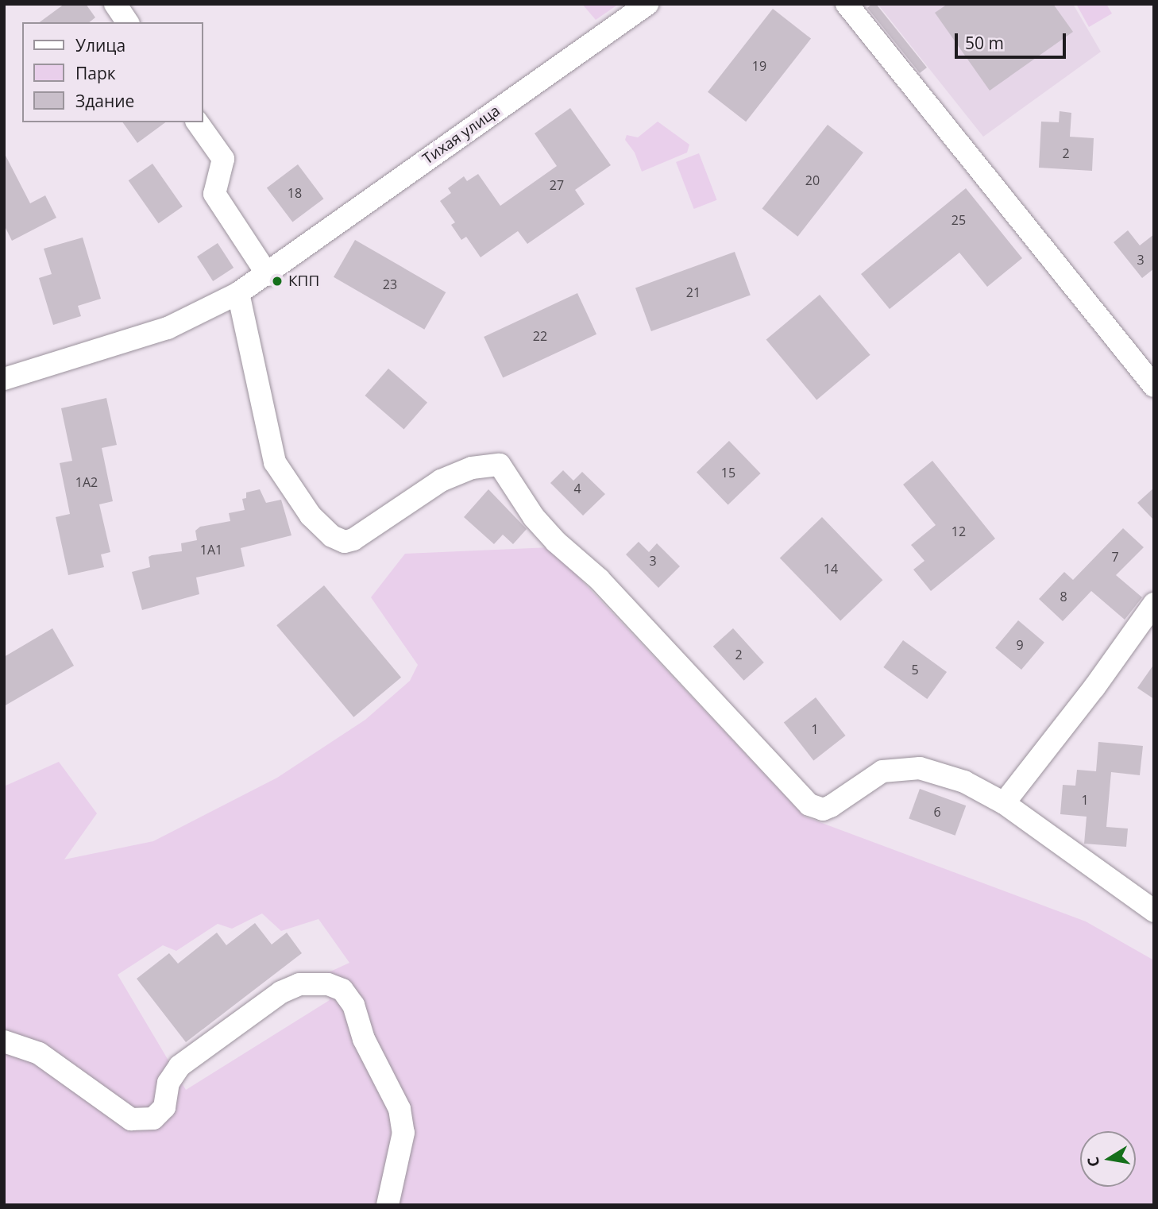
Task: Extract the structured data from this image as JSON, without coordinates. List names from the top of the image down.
{
  "streets": {
    "street": ["Тихая улица"]
  },
  "places": ["КПП"],
  "house_numbers": [
    "19",
    "2",
    "20",
    "27",
    "18",
    "25",
    "3",
    "23",
    "21",
    "22",
    "15",
    "1А2",
    "4",
    "12",
    "1А1",
    "7",
    "3",
    "14",
    "8",
    "9",
    "2",
    "5",
    "1",
    "1",
    "6"
  ],
  "legend": ["Улица", "Парк", "Здание"],
  "scale_bar": "50 m",
  "north": "left"
}
